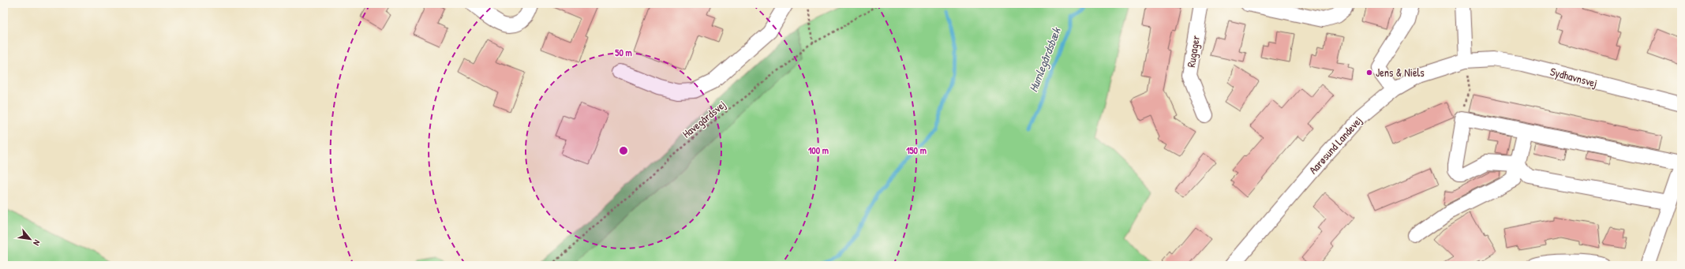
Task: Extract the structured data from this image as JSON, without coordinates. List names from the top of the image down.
{
  "streets": {
    "street": ["Rugager", "Sydhavnsvej", "Aarøsund Landevej"],
    "path": ["Havegårdsvej"]
  },
  "crossings": [
    ["Sydhavnsvej", "Aarøsund Landevej"]
  ],
  "water": ["Humlegårdsbæk"],
  "places": ["Jens & Niels"],
  "north": "bottom right",
  "rings": ["50 m", "100 m", "150 m"]
}
